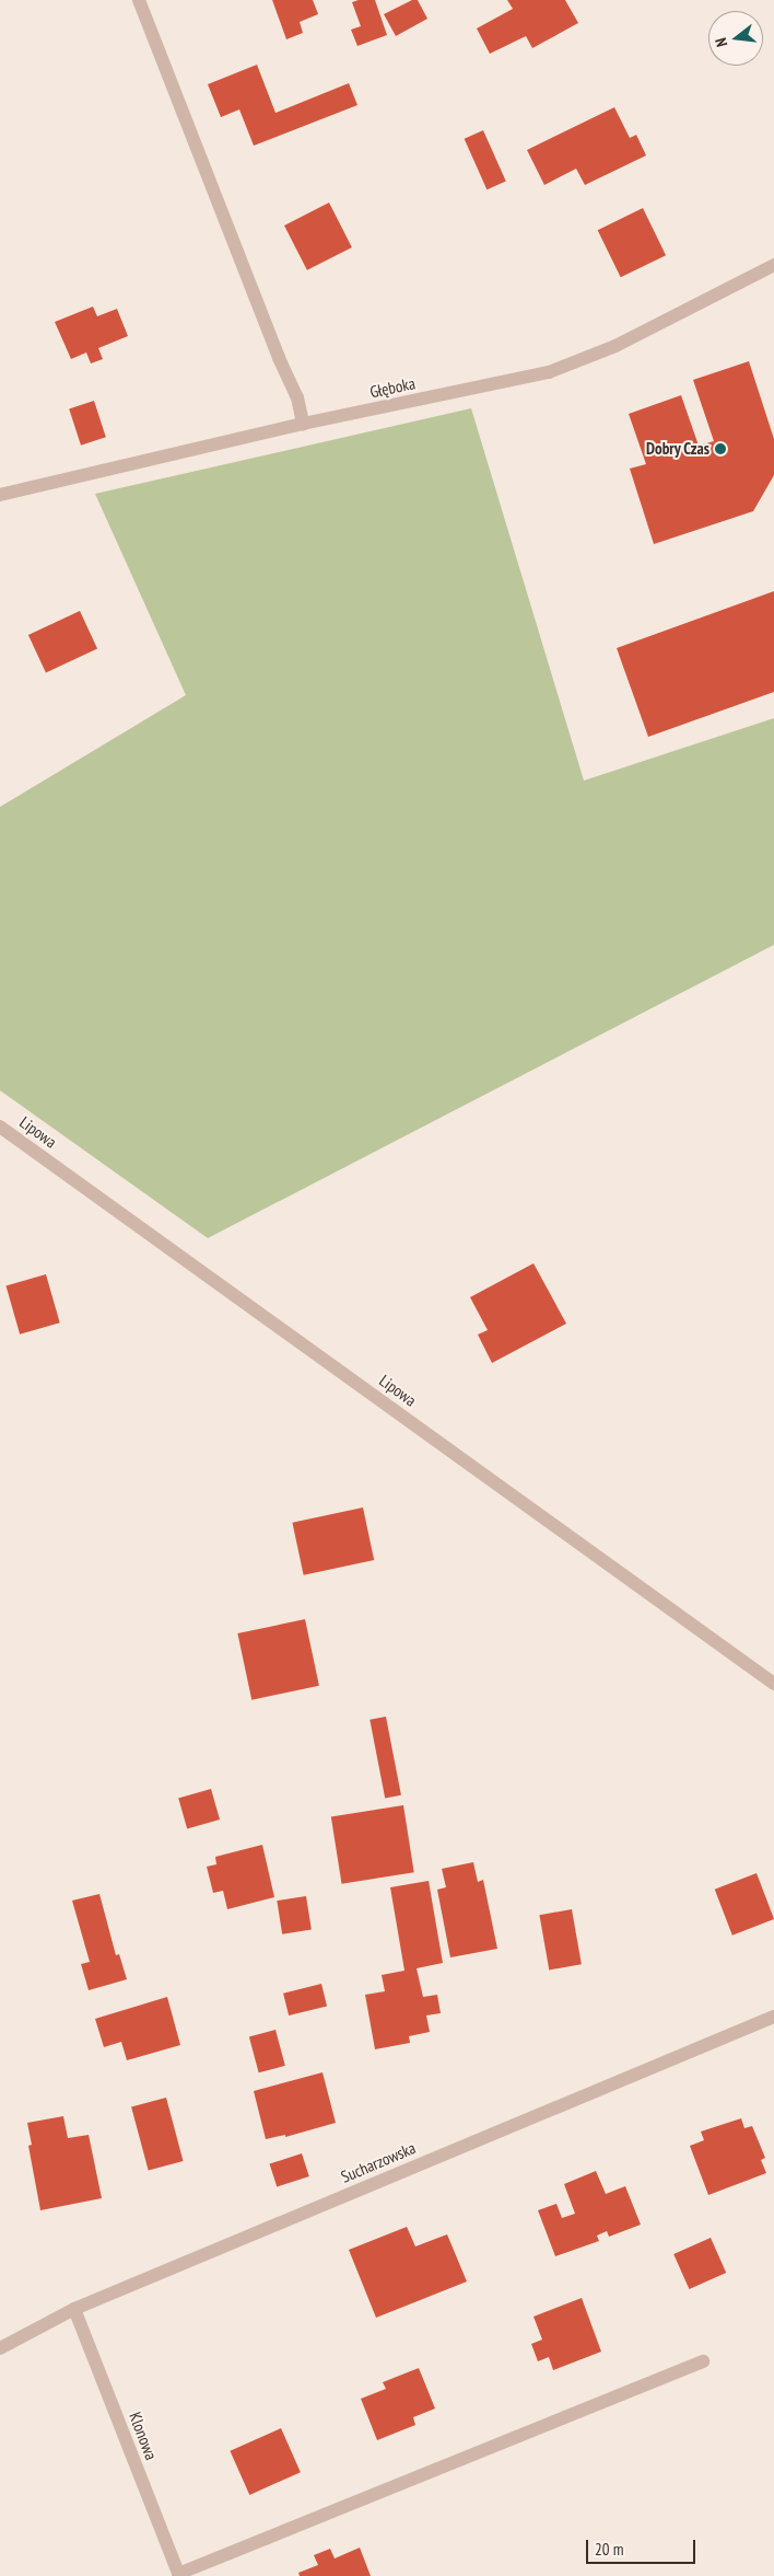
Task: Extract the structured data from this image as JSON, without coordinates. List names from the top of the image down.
{
  "streets": {
    "street": [
      "Głęboka",
      "Lipowa",
      "Sucharzowska",
      "Klonowa"
    ]
  },
  "crossings": [
    ["Sucharzowska", "Klonowa"]
  ],
  "places": ["Dobry Czas"],
  "scale_bar": "20 m",
  "north": "left"
}
